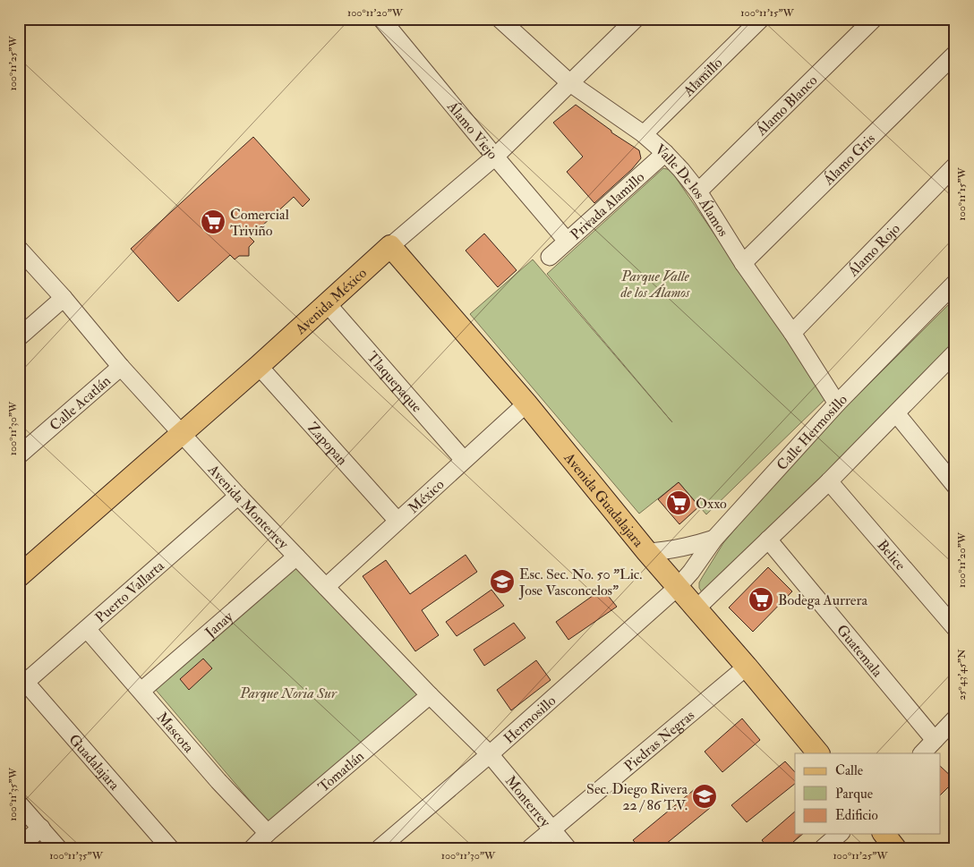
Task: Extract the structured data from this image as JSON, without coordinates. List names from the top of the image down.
{
  "streets": {
    "main road": ["Avenida México", "Avenida Guadalajara"],
    "street": [
      "Alamillo",
      "Álamo Blanco",
      "Álamo Viejo",
      "Álamo Gris",
      "Valle De los Álamos",
      "Privada Alamillo",
      "Álamo Rojo",
      "Tlaquepaque",
      "Calle Acatlán",
      "Calle Hermosillo",
      "Zapopan",
      "México",
      "Avenida Monterrey",
      "Belice",
      "Puerto Vallarta",
      "Janay",
      "Guatemala",
      "Hermosillo",
      "Mascota",
      "Piedras Negras",
      "Guadalajara",
      "Tomatlán",
      "Monterrey"
    ]
  },
  "crossings": [
    ["Alamillo", "Valle De los Álamos"],
    ["Álamo Blanco", "Valle De los Álamos"],
    ["Álamo Viejo", "Privada Alamillo"],
    ["Álamo Viejo", "Avenida México"],
    ["Álamo Gris", "Valle De los Álamos"],
    ["Valle De los Álamos", "Privada Alamillo"],
    ["Valle De los Álamos", "Álamo Rojo"],
    ["Valle De los Álamos", "Avenida México"],
    ["Valle De los Álamos", "Calle Hermosillo"],
    ["Avenida México", "Tlaquepaque"],
    ["Avenida México", "Zapopan"],
    ["Avenida México", "Avenida Guadalajara"],
    ["Avenida México", "Avenida Monterrey"],
    ["Tlaquepaque", "México"],
    ["Calle Acatlán", "Avenida Monterrey"],
    ["Calle Hermosillo", "Avenida Guadalajara"],
    ["Calle Hermosillo", "Hermosillo"],
    ["Zapopan", "México"],
    ["México", "Avenida Guadalajara"],
    ["México", "Avenida Monterrey"],
    ["Avenida Guadalajara", "Hermosillo"],
    ["Avenida Guadalajara", "Piedras Negras"],
    ["Avenida Monterrey", "Puerto Vallarta"],
    ["Avenida Monterrey", "Janay"],
    ["Avenida Monterrey", "Hermosillo"],
    ["Avenida Monterrey", "Tomatlán"],
    ["Avenida Monterrey", "Monterrey"],
    ["Puerto Vallarta", "Mascota"],
    ["Puerto Vallarta", "Guadalajara"],
    ["Janay", "Mascota"],
    ["Hermosillo", "Monterrey"],
    ["Mascota", "Tomatlán"],
    ["Piedras Negras", "Monterrey"]
  ],
  "parks": ["Parque Valle de los Álamos", "Parque Noria Sur"],
  "places": {
    "supermarket": ["Comercial Triviño", "Oxxo", "Bodega Aurrera"],
    "school or university": ["Esc. Sec. No. 50 \"Lic. Jose Vasconcelos\"", "Sec. Diego Rivera 22 / 86 T.V."]
  },
  "legend": ["Calle", "Parque", "Edificio"],
  "coordinates": [
    "100°11'20\"W",
    "100°11'15\"W",
    "100°11'25\"W",
    "100°11'30\"W",
    "25°43'45\"N",
    "100°11'35\"W"
  ]
}
